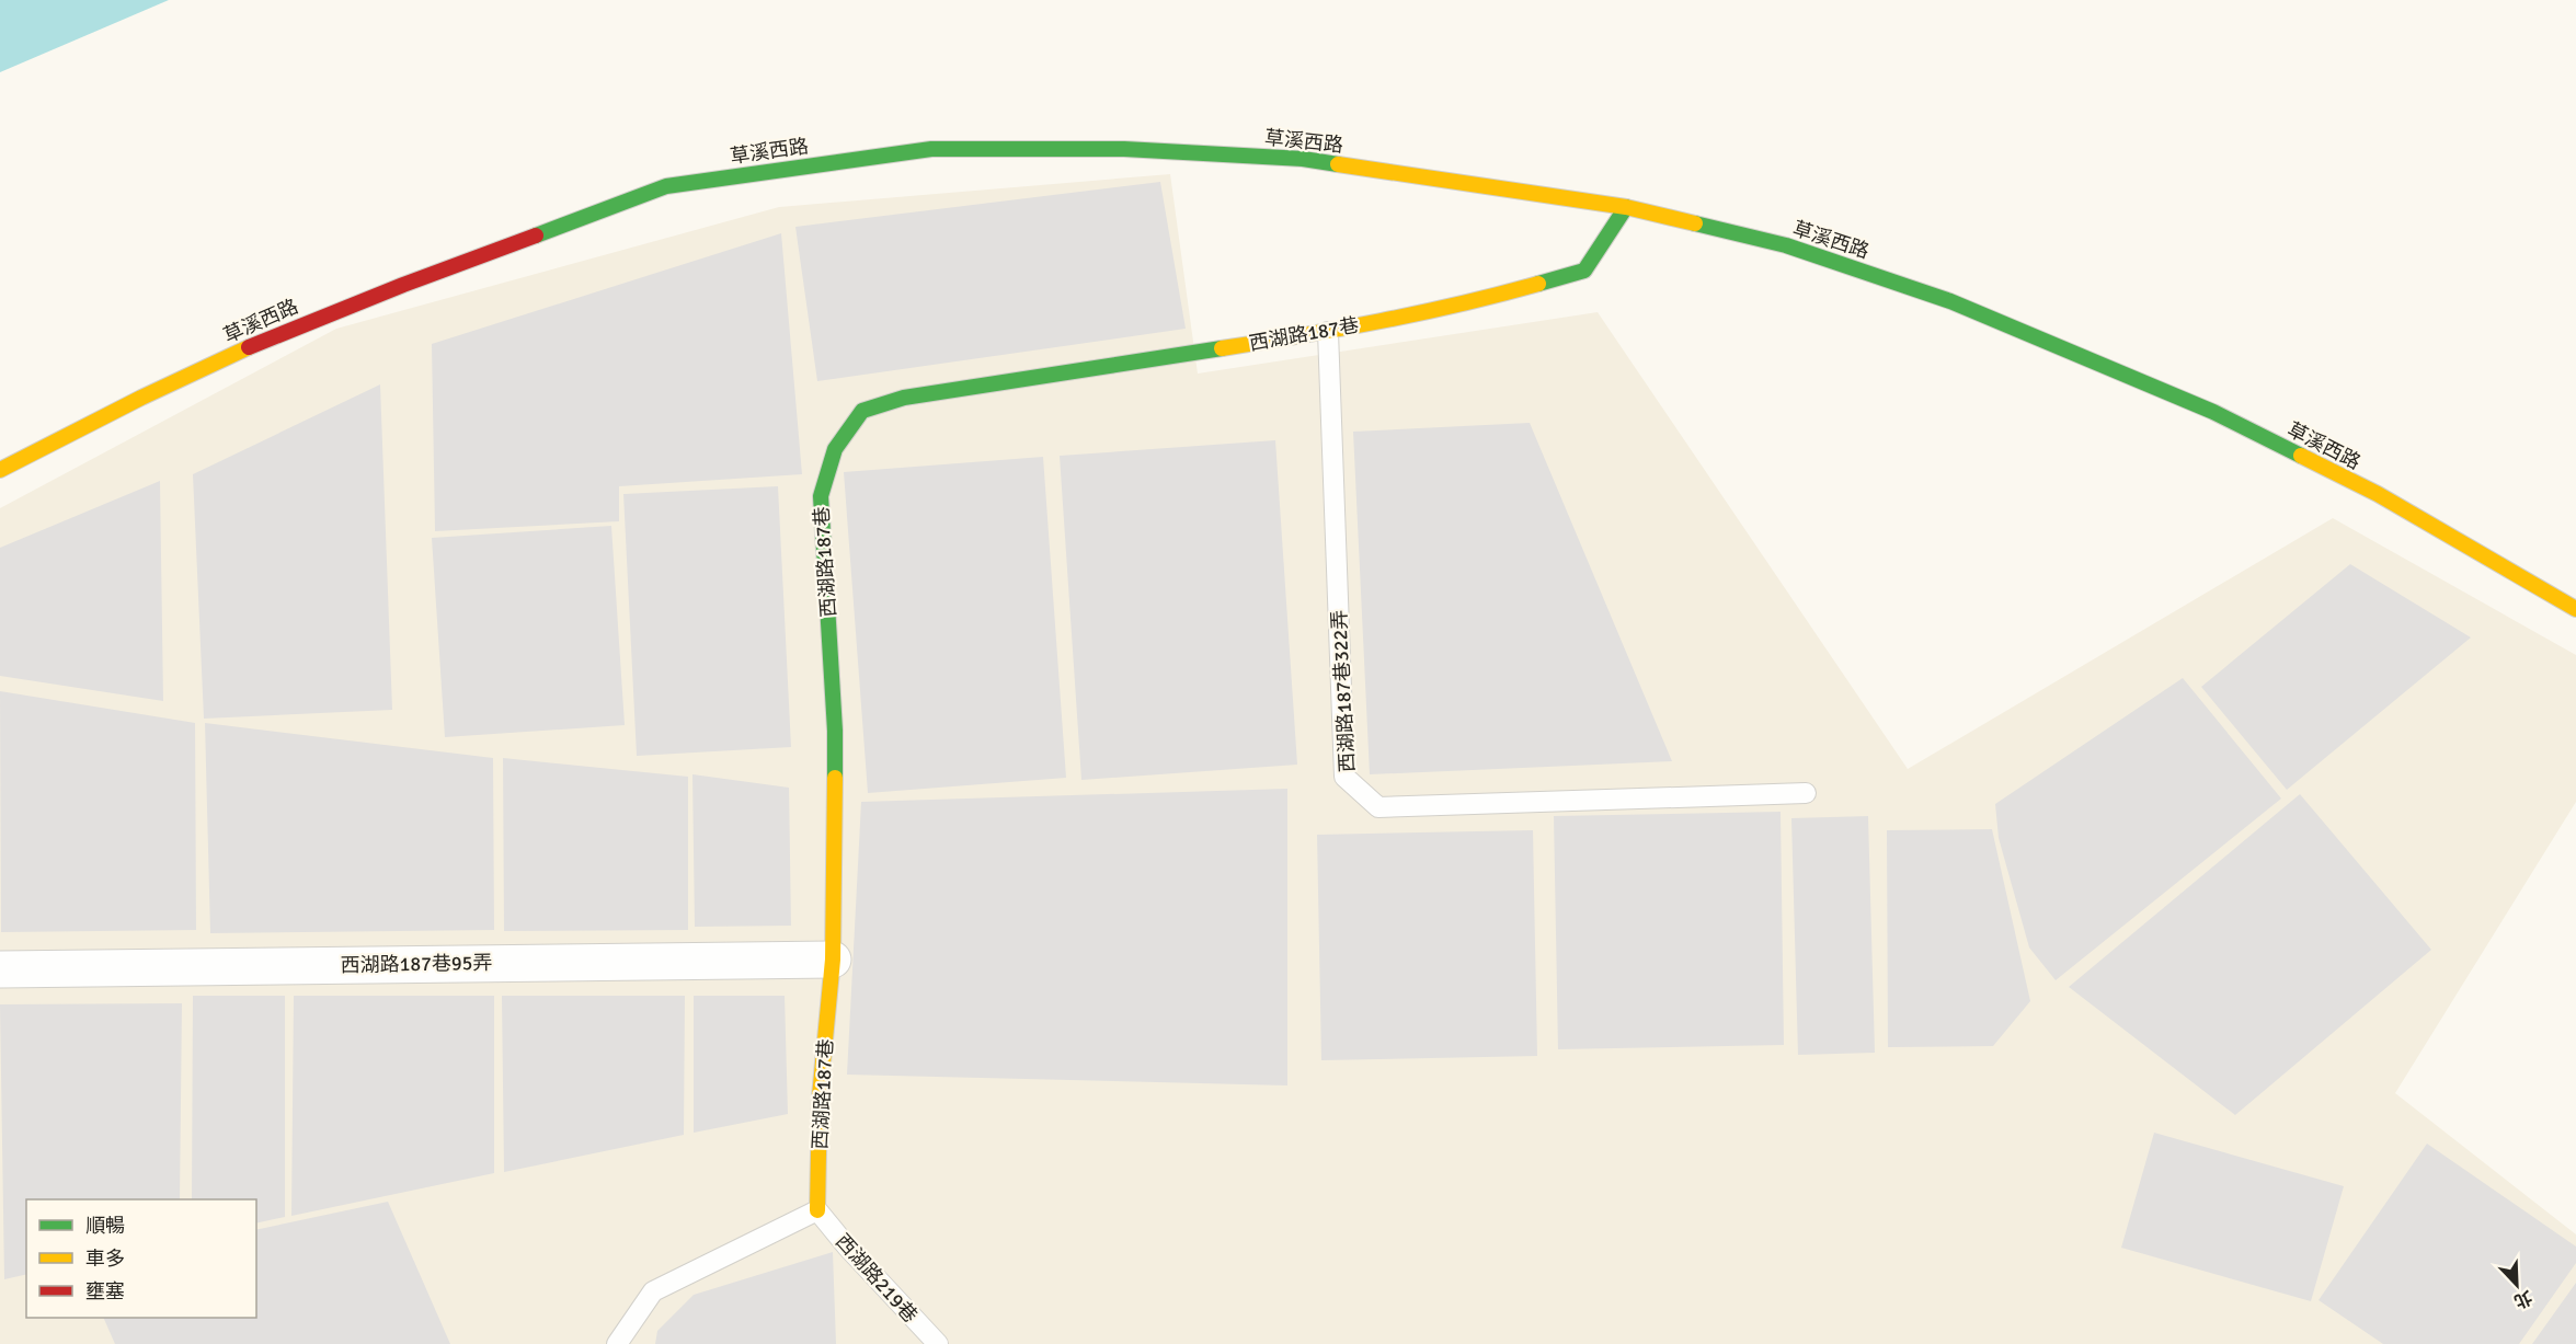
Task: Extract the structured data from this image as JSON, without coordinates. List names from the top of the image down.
{
  "streets": {
    "street": ["草溪西路", "西湖路187巷", "西湖路187巷95弄"],
    "lane": ["西湖路187巷322弄", "西湖路219巷"]
  },
  "crossings": [
    ["草溪西路", "西湖路187巷"],
    ["西湖路187巷", "西湖路187巷322弄"],
    ["西湖路187巷", "西湖路187巷95弄"],
    ["西湖路187巷", "西湖路219巷"]
  ],
  "legend": ["順暢", "車多", "壅塞"],
  "north": "bottom right"
}
